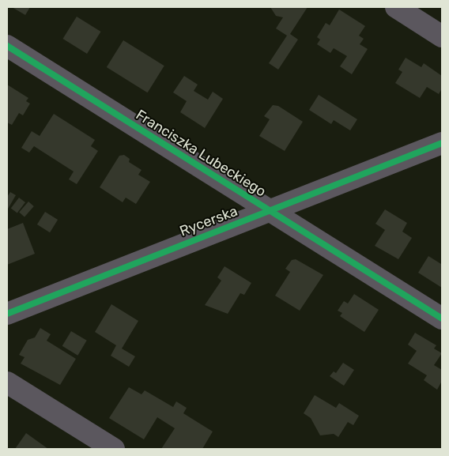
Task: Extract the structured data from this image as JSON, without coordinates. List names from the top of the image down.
{
  "streets": {
    "street": ["Franciszka Lubeckiego", "Rycerska"]
  },
  "crossings": [
    ["Franciszka Lubeckiego", "Rycerska"]
  ]
}
